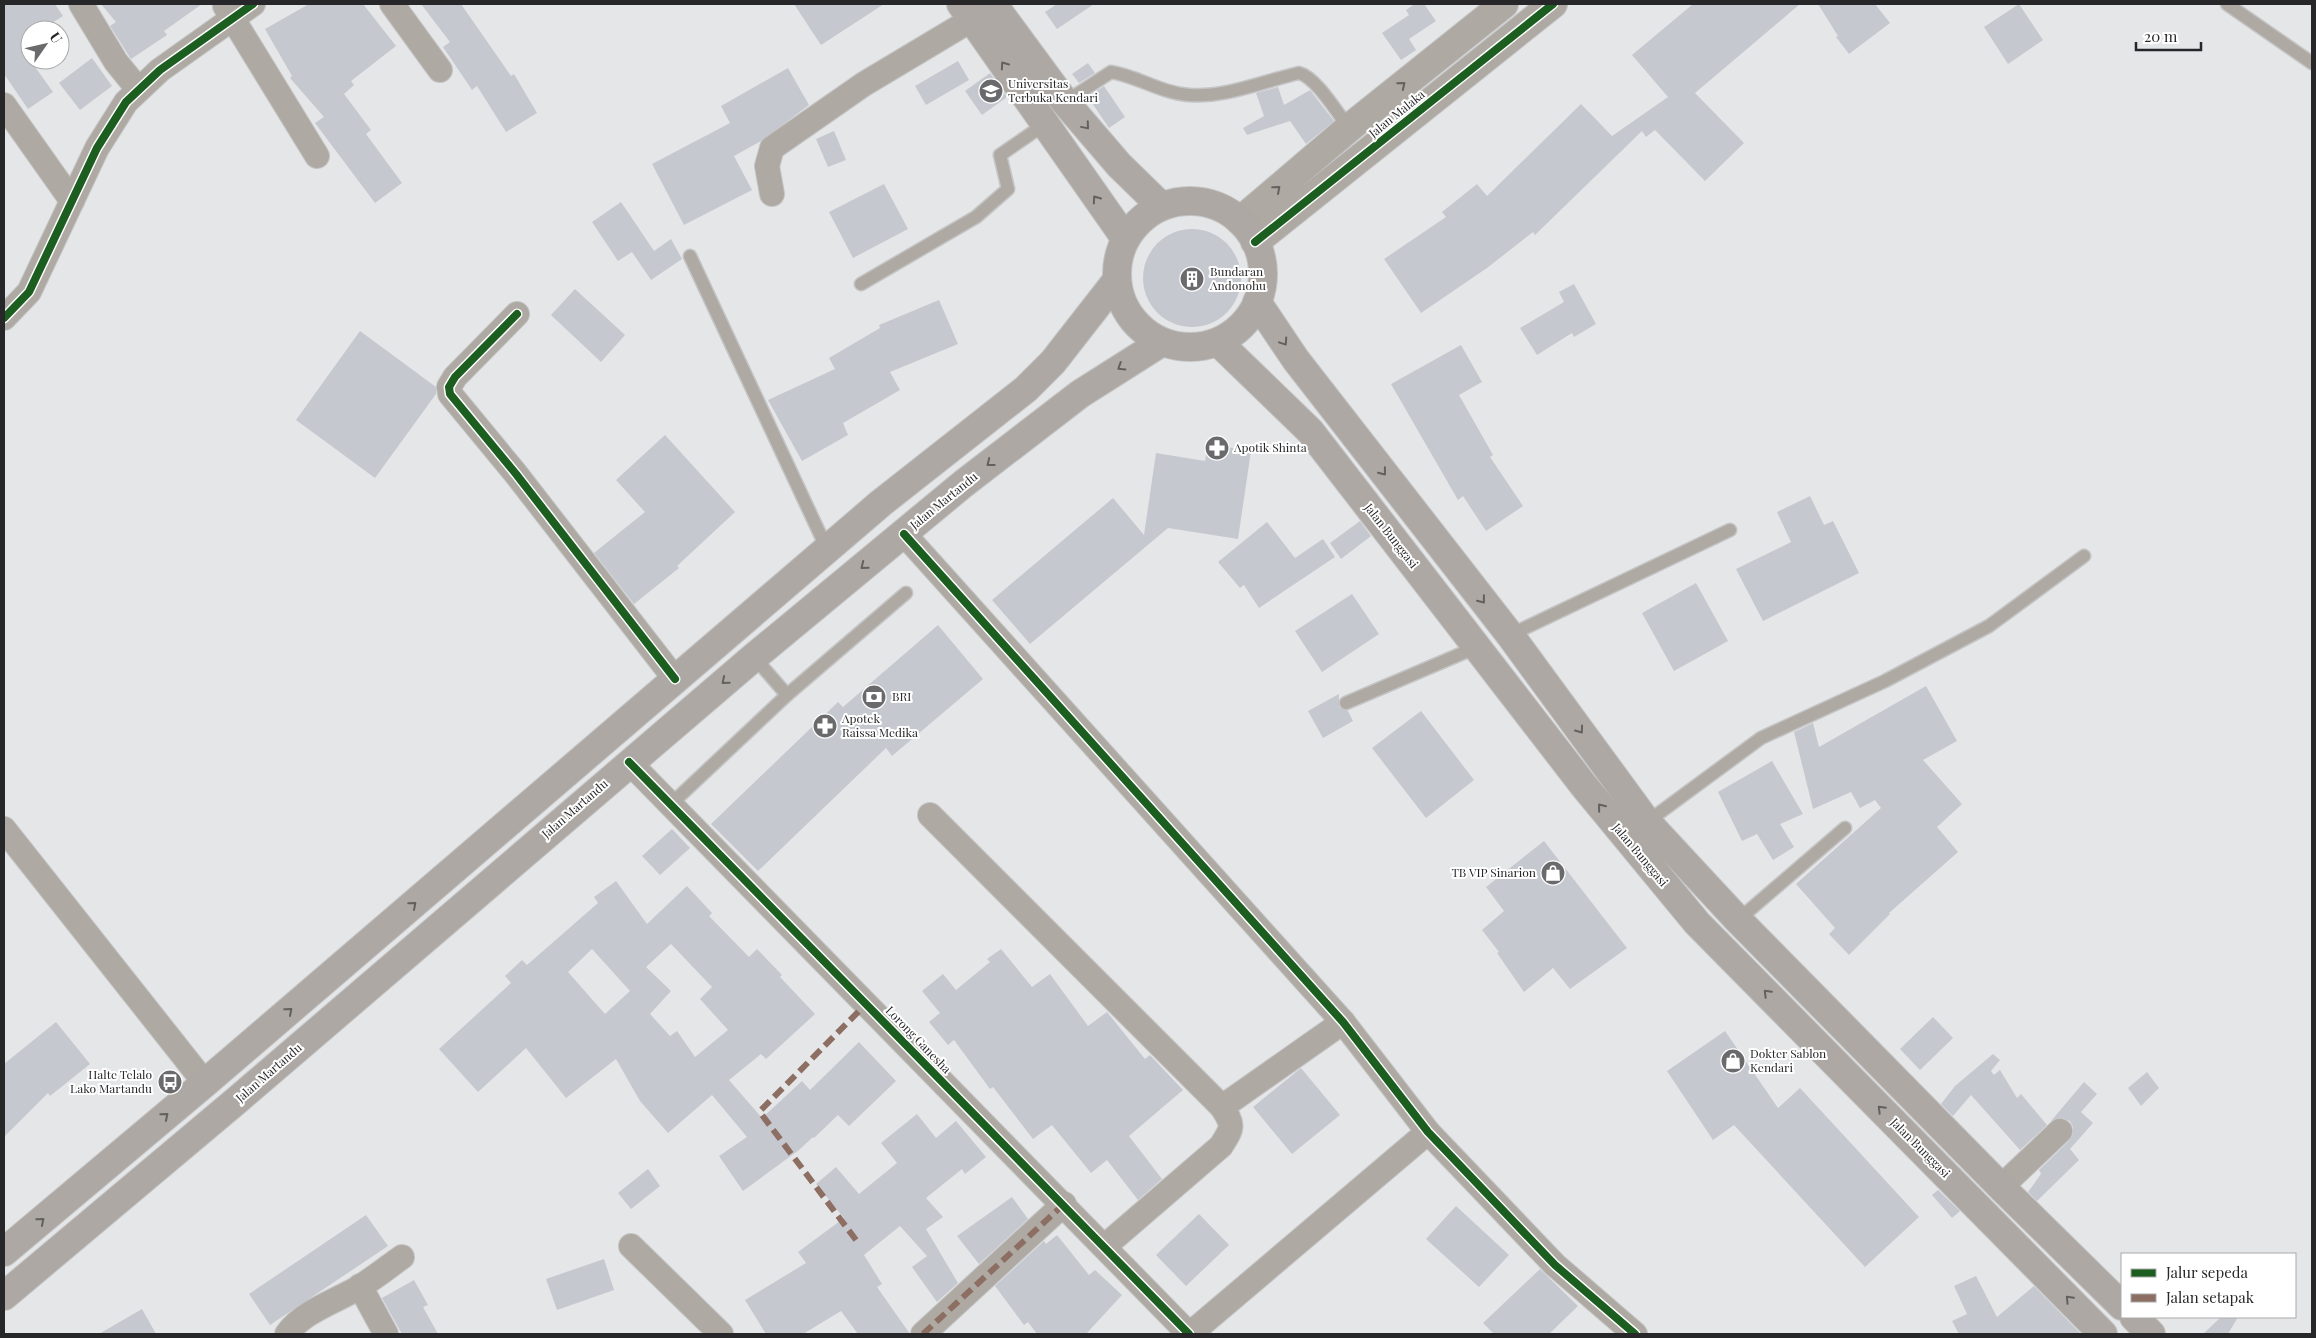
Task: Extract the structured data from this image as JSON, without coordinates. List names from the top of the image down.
{
  "streets": {
    "highway": ["Jalan Martandu", "Jalan Bunggasi"],
    "street": ["Jalan Malaka", "Lorong Ganesha"]
  },
  "crossings": [
    ["Jalan Malaka", "Jalan Martandu"],
    ["Jalan Malaka", "Jalan Bunggasi"],
    ["Jalan Martandu", "Jalan Bunggasi"],
    ["Jalan Martandu", "Lorong Ganesha"]
  ],
  "places": {
    "school or university": ["Universitas Terbuka Kendari"],
    "building": ["Bundaran Andonohu"],
    "pharmacy": ["Apotik Shinta", "Apotek Raissa Medika"],
    "bank": ["BRI"],
    "shop": ["TB VIP Sinarion", "Dokter Sablon Kendari"],
    "bus stop": ["Halte Telalo Lako Martandu"]
  },
  "legend": ["Jalur sepeda", "Jalan setapak"],
  "scale_bar": "20 m",
  "north": "top right"
}
